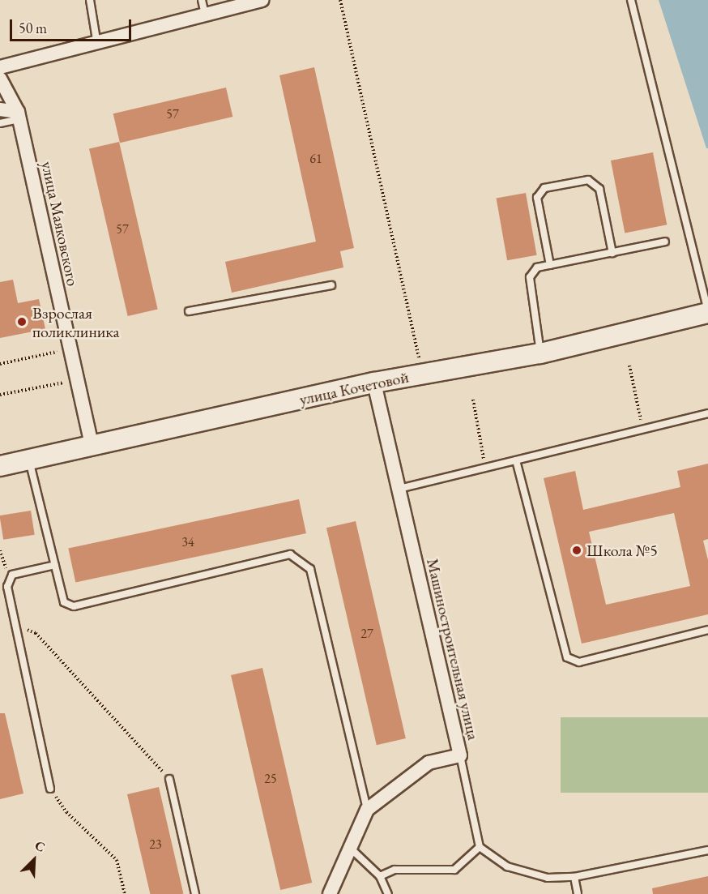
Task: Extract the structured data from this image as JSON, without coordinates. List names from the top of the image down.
{
  "streets": {
    "main road": ["улица Кочетовой"],
    "street": ["улица Маяковского", "Машиностроительная улица"]
  },
  "crossings": [
    ["улица Маяковского", "улица Кочетовой"],
    ["улица Кочетовой", "Машиностроительная улица"]
  ],
  "places": ["Взрослая поликлиника", "Школа №5"],
  "house_numbers": [
    "57",
    "61",
    "57",
    "34",
    "27",
    "25",
    "23"
  ],
  "scale_bar": "50 m",
  "north": "top right"
}
